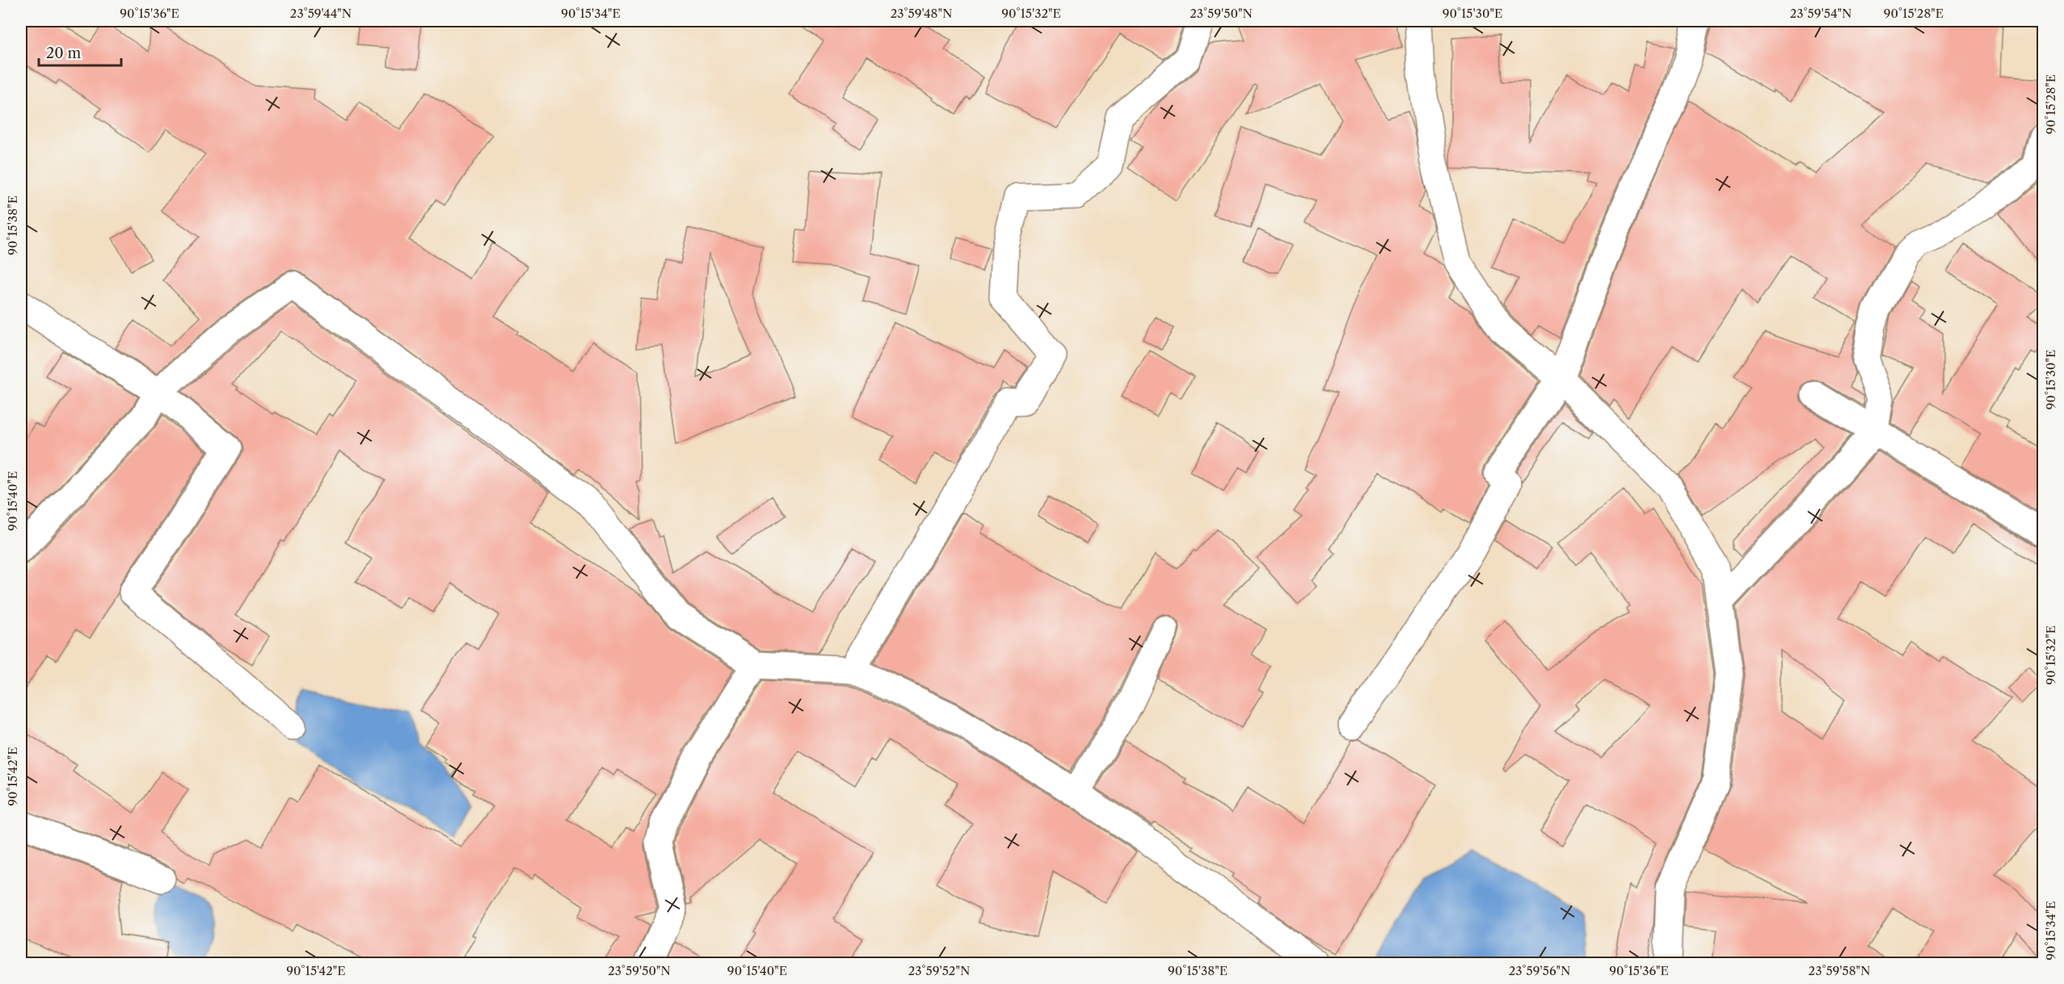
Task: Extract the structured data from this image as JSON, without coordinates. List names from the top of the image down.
{
  "scale_bar": "20 m",
  "coordinates": [
    "90°15'36\"E",
    "23°59'44\"N",
    "90°15'34\"E",
    "23°59'48\"N",
    "90°15'32\"E",
    "23°59'50\"N",
    "90°15'30\"E",
    "23°59'54\"N",
    "90°15'28\"E",
    "90°15'38\"E",
    "90°15'40\"E",
    "90°15'42\"E",
    "23°59'52\"N",
    "23°59'56\"N",
    "23°59'58\"N"
  ]
}
